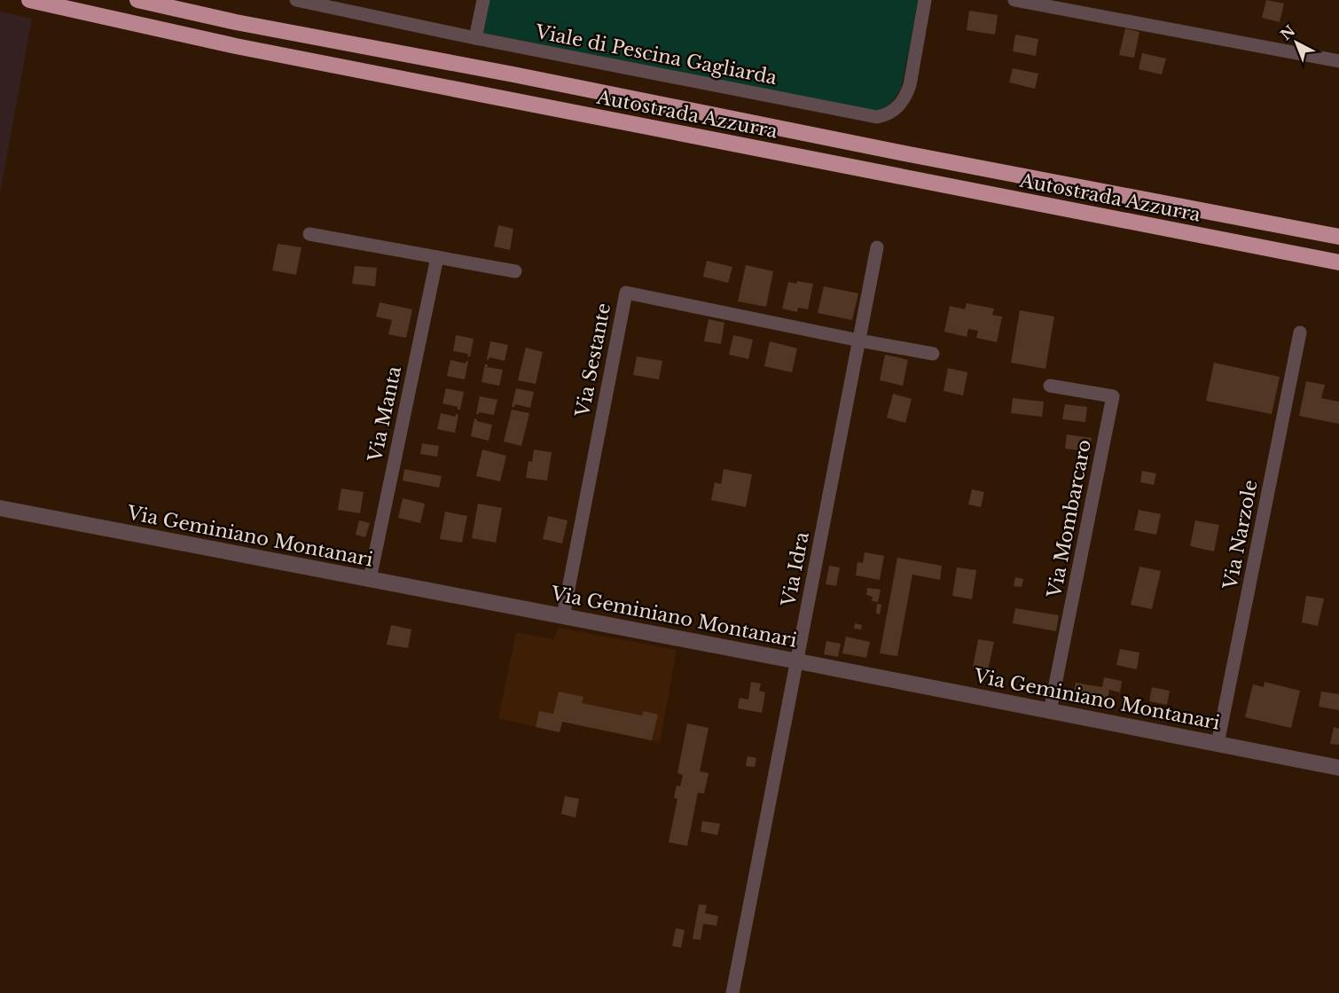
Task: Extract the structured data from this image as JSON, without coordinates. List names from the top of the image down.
{
  "streets": {
    "highway": ["Autostrada Azzurra"],
    "street": [
      "Viale di Pescina Gagliarda",
      "Via Sestante",
      "Via Manta",
      "Via Mombarcaro",
      "Via Narzole",
      "Via Geminiano Montanari",
      "Via Idra"
    ]
  },
  "crossings": [
    ["Via Sestante", "Via Geminiano Montanari"],
    ["Via Sestante", "Via Idra"],
    ["Via Manta", "Via Geminiano Montanari"],
    ["Via Mombarcaro", "Via Geminiano Montanari"],
    ["Via Narzole", "Via Geminiano Montanari"],
    ["Via Geminiano Montanari", "Via Idra"]
  ],
  "north": "top left"
}
